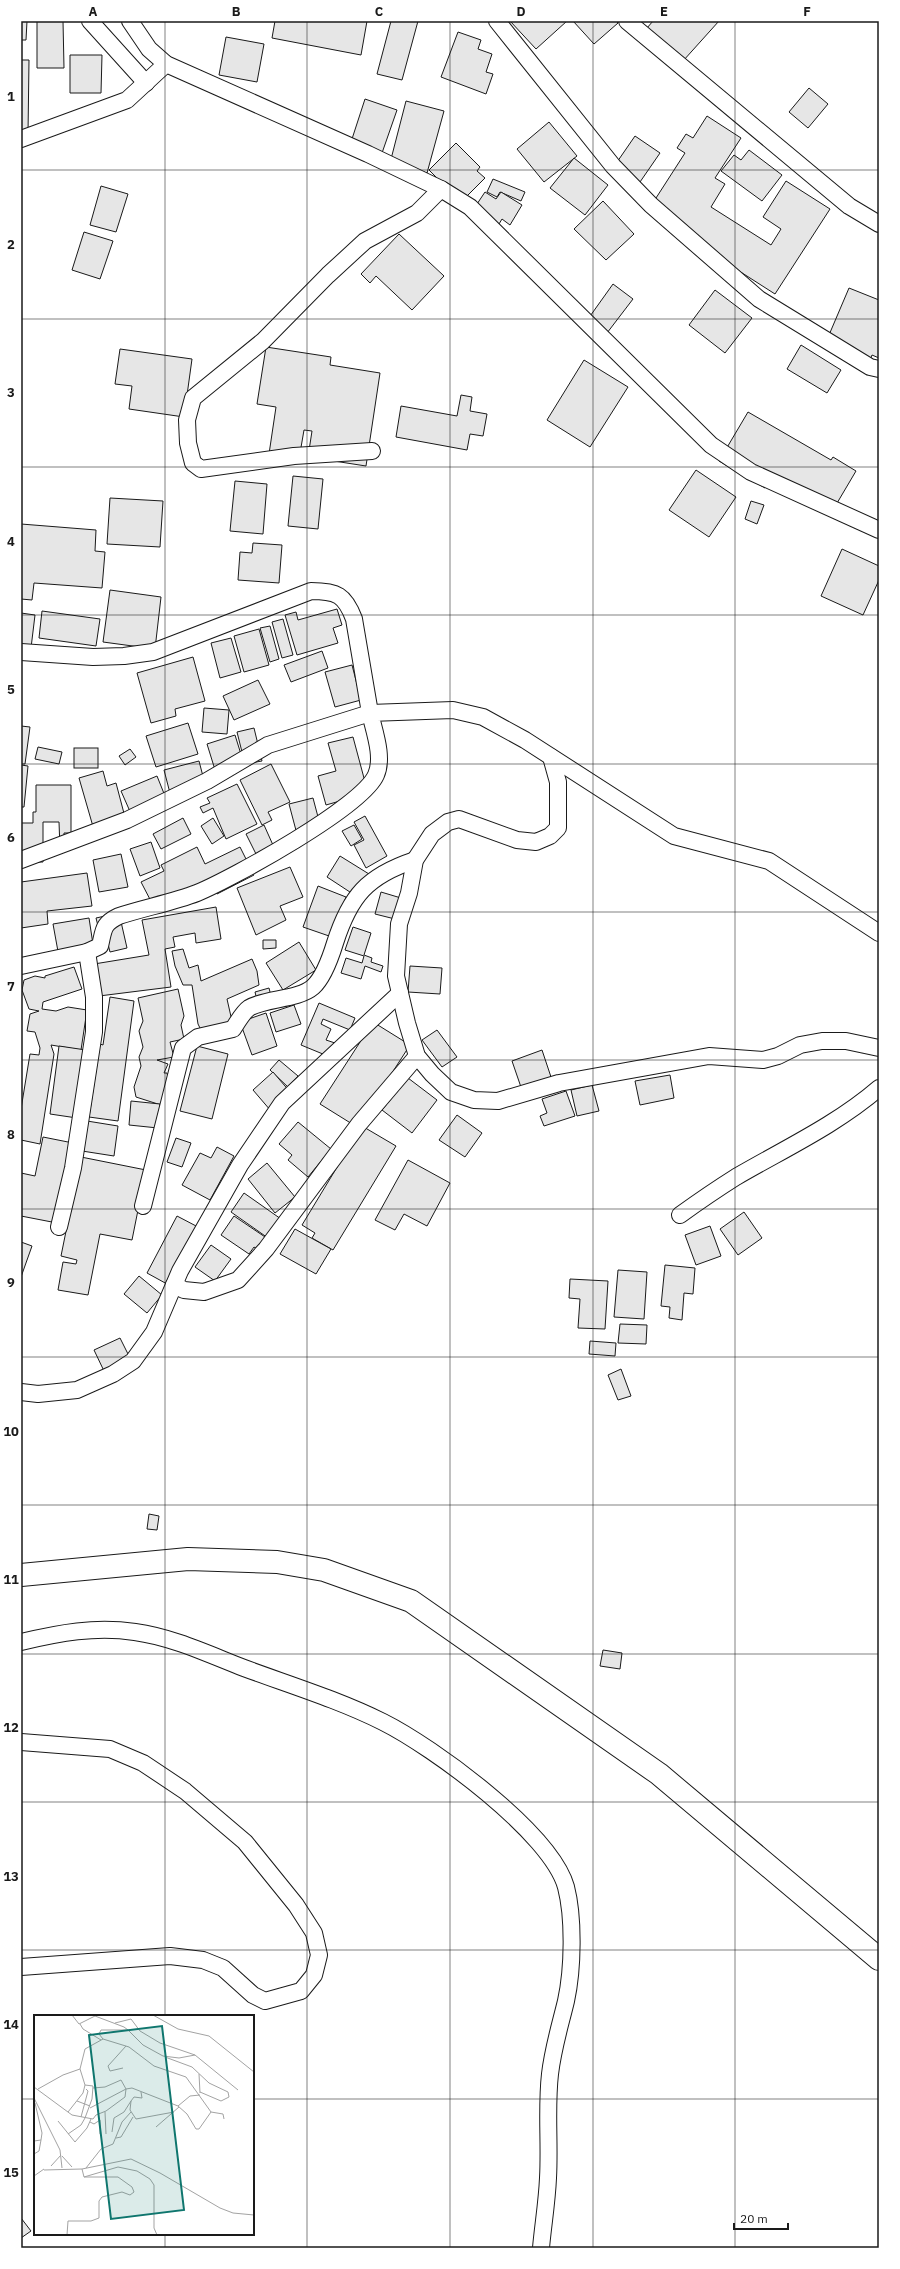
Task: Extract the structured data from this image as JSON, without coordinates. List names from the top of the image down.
{
  "scale_bar": "20 m",
  "grid": {
    "columns": [
      "A",
      "B",
      "C",
      "D",
      "E",
      "F"
    ],
    "rows": [
      "1",
      "2",
      "3",
      "4",
      "5",
      "6",
      "7",
      "8",
      "9",
      "10",
      "11",
      "12",
      "13",
      "14",
      "15"
    ]
  }
}
